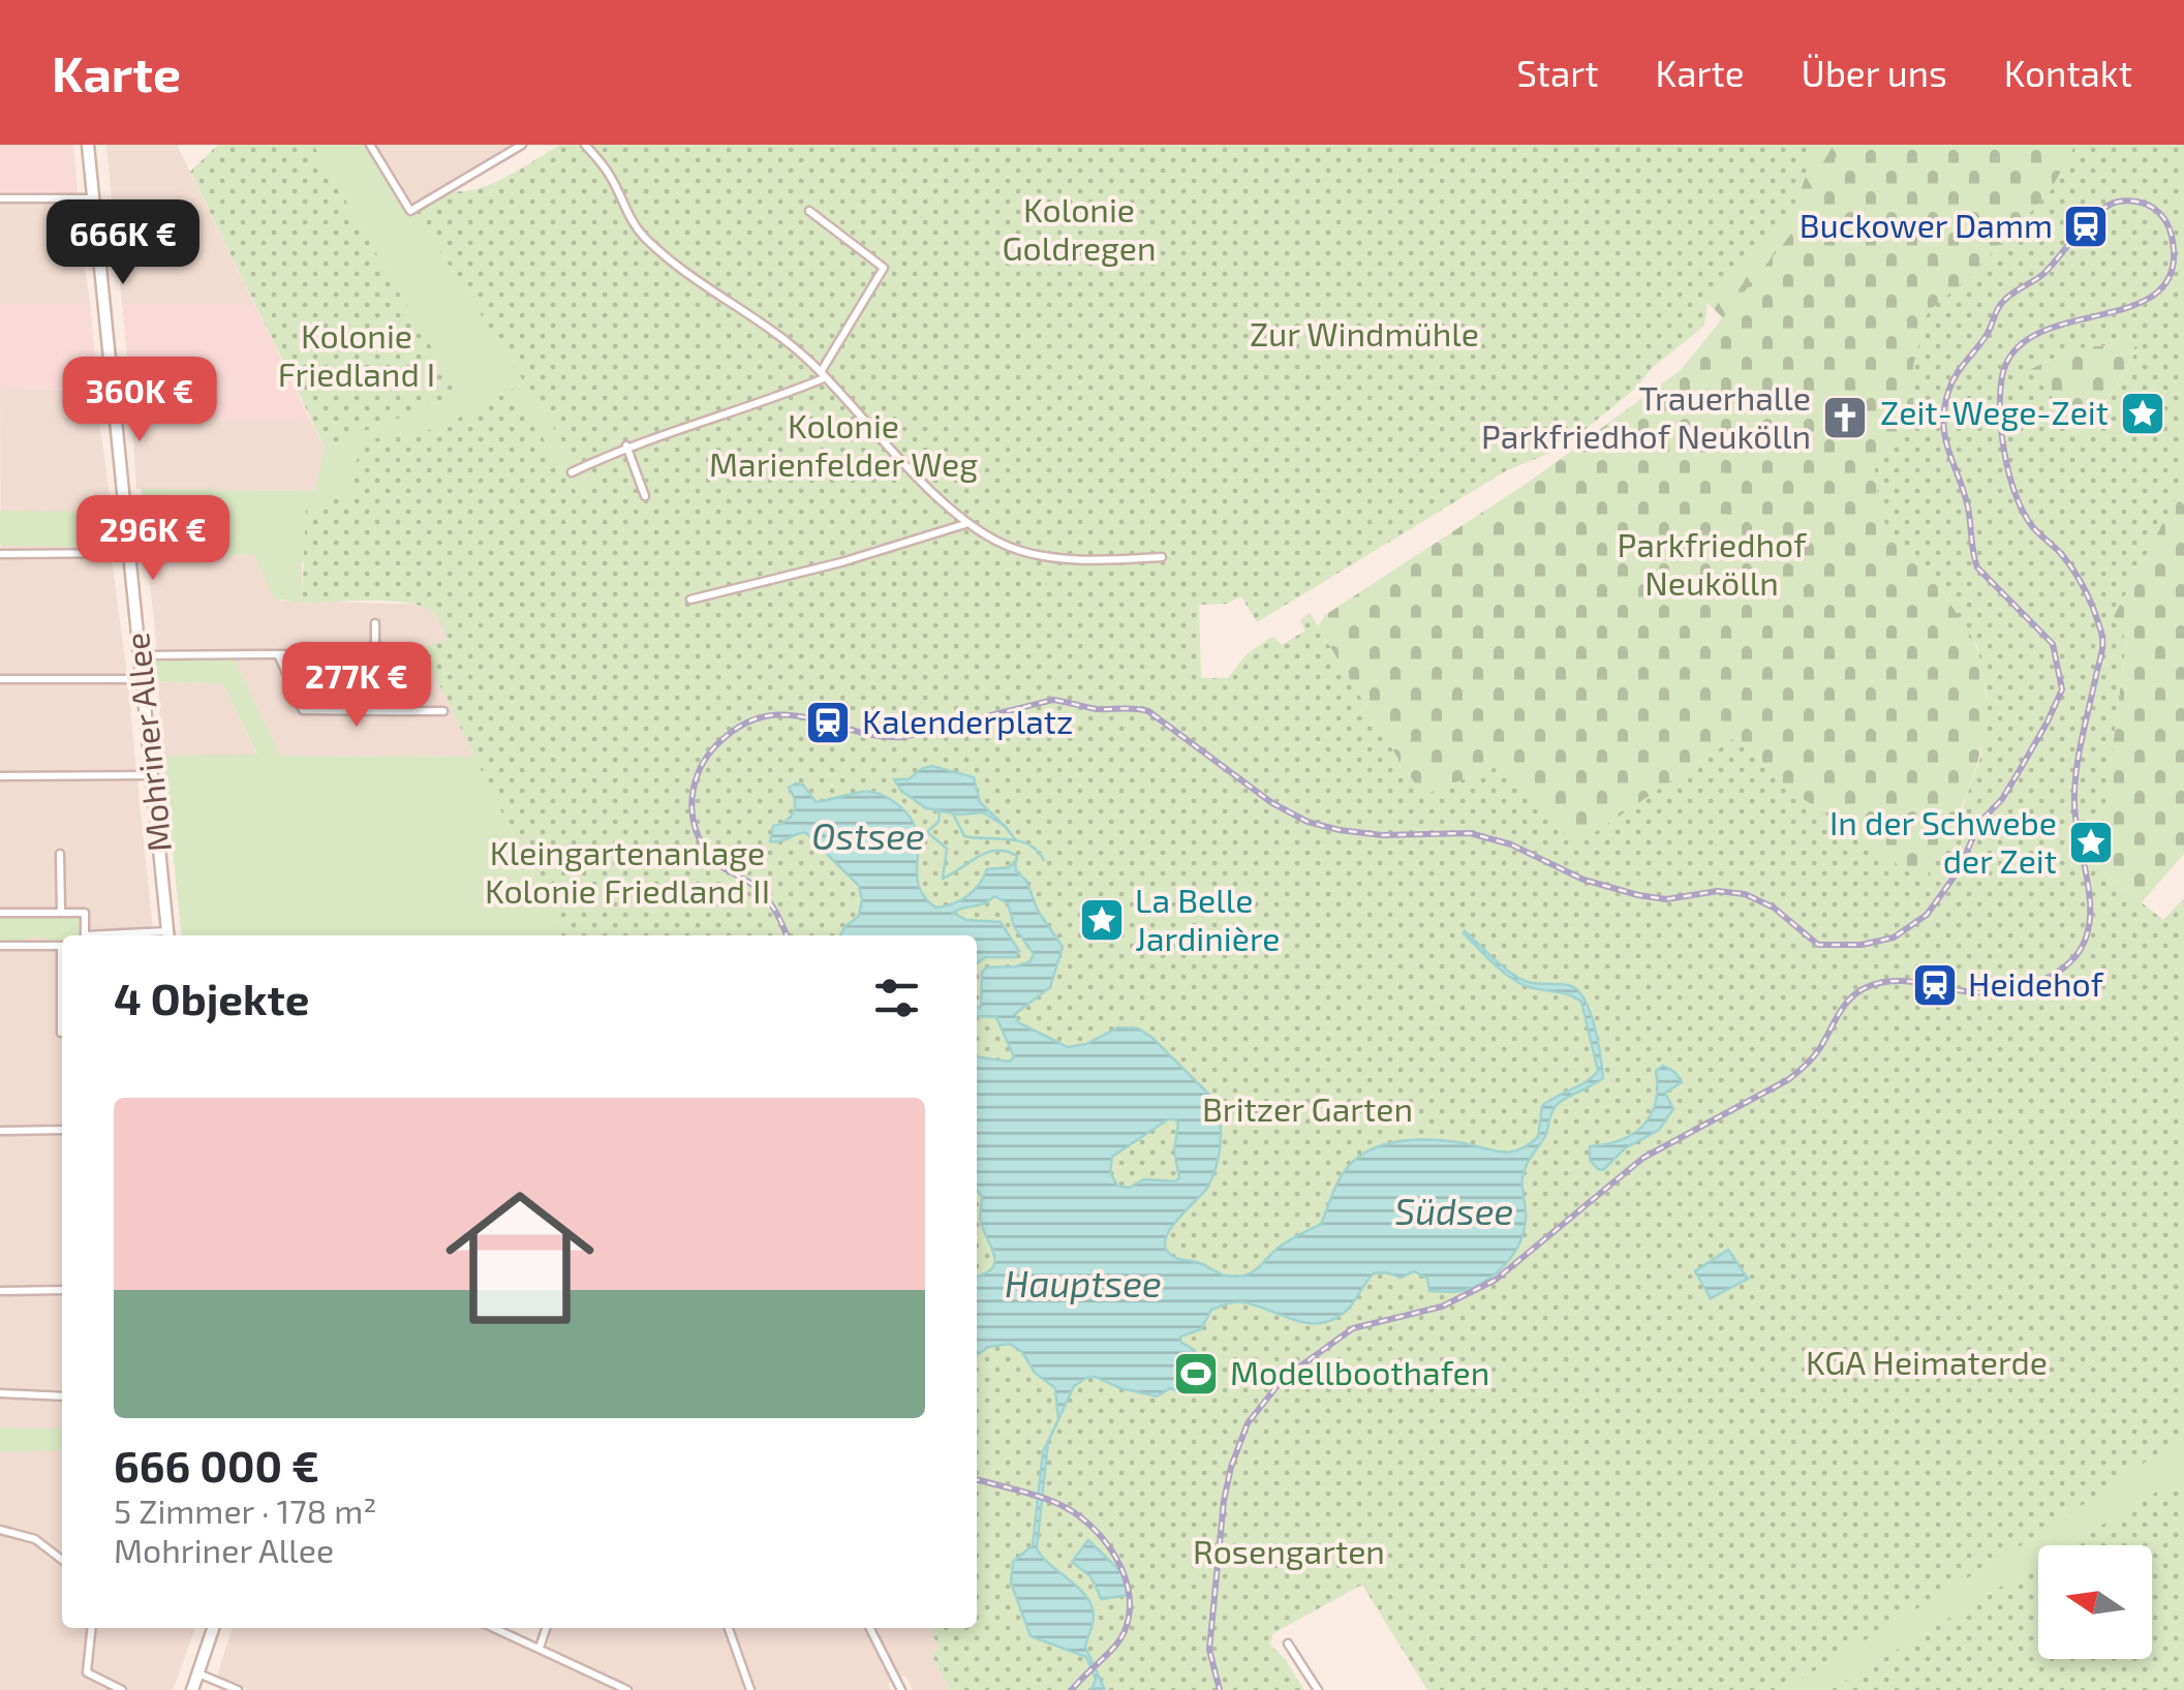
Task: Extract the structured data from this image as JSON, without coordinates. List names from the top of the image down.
{
  "streets": {
    "main road": ["Mohriner Allee"]
  },
  "water": ["Ostsee", "Südsee", "Hauptsee"],
  "parks": [
    "Kolonie Goldregen",
    "Zur Windmühle",
    "Kolonie Friedland I",
    "Kolonie Marienfelder Weg",
    "Parkfriedhof Neukölln",
    "Kleingartenanlage Kolonie Friedland II",
    "Britzer Garten",
    "KGA Heimaterde",
    "Rosengarten"
  ],
  "places": {
    "station": ["Buckower Damm", "Kalenderplatz", "Heidehof"],
    "place": ["Zeit-Wege-Zeit", "In der Schwebe der Zeit", "La Belle Jardinière"],
    "church": ["Trauerhalle Parkfriedhof Neukölln"],
    "sports": ["Modellboothafen"]
  },
  "north": "left",
  "page": {
    "header": "Karte",
    "nav": [
      "Start",
      "Karte",
      "Über uns",
      "Kontakt"
    ],
    "price": [
      "666K €",
      "360K €",
      "296K €",
      "277K €"
    ],
    "heading": "4 Objekte",
    "list": [
      {
        "name": "666 000 €",
        "note": "5 Zimmer · 178 m² · Mohriner Allee"
      }
    ]
  }
}
